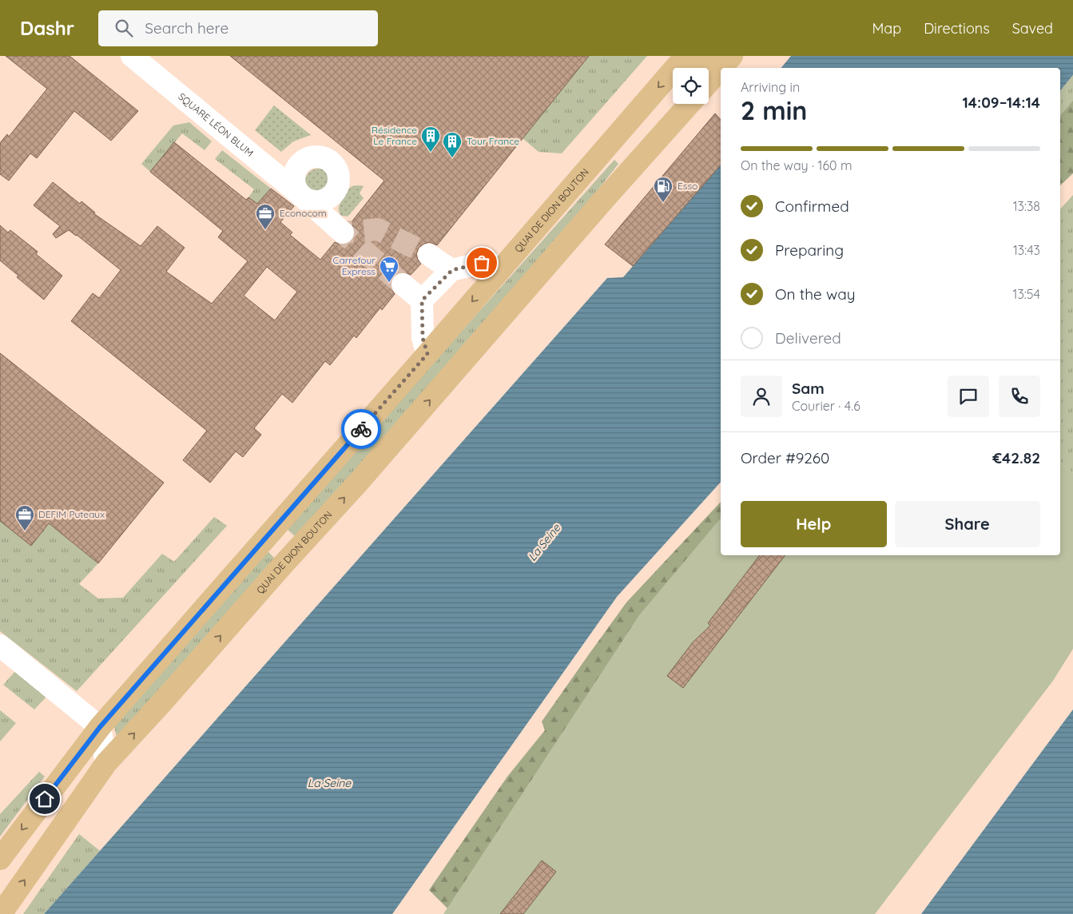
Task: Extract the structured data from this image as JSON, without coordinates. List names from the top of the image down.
{
  "streets": {
    "main road": ["QUAI DE DION BOUTON"],
    "street": ["SQUARE LÉON BLUM"]
  },
  "water": ["La Seine"],
  "places": {
    "building": ["Résidence Le France", "Tour France"],
    "fuel station": ["Esso"],
    "office": ["Econocom", "DEFIM Puteaux"],
    "supermarket": ["Carrefour Express"]
  },
  "page": {
    "header": "Dashr",
    "search": "Search here",
    "nav": ["Map", "Directions", "Saved"],
    "heading": ["2 min", "Arriving in", "14:09–14:14"],
    "panel": [
      "Sam",
      "Courier · 4.6",
      "Order #9260",
      "€42.82"
    ],
    "bar": "On the way · 160 m",
    "list": [
      ["Confirmed", "13:38"],
      ["Preparing", "13:43"],
      ["On the way", "13:54"],
      "Delivered"
    ],
    "buttons": ["Help", "Share"]
  }
}
